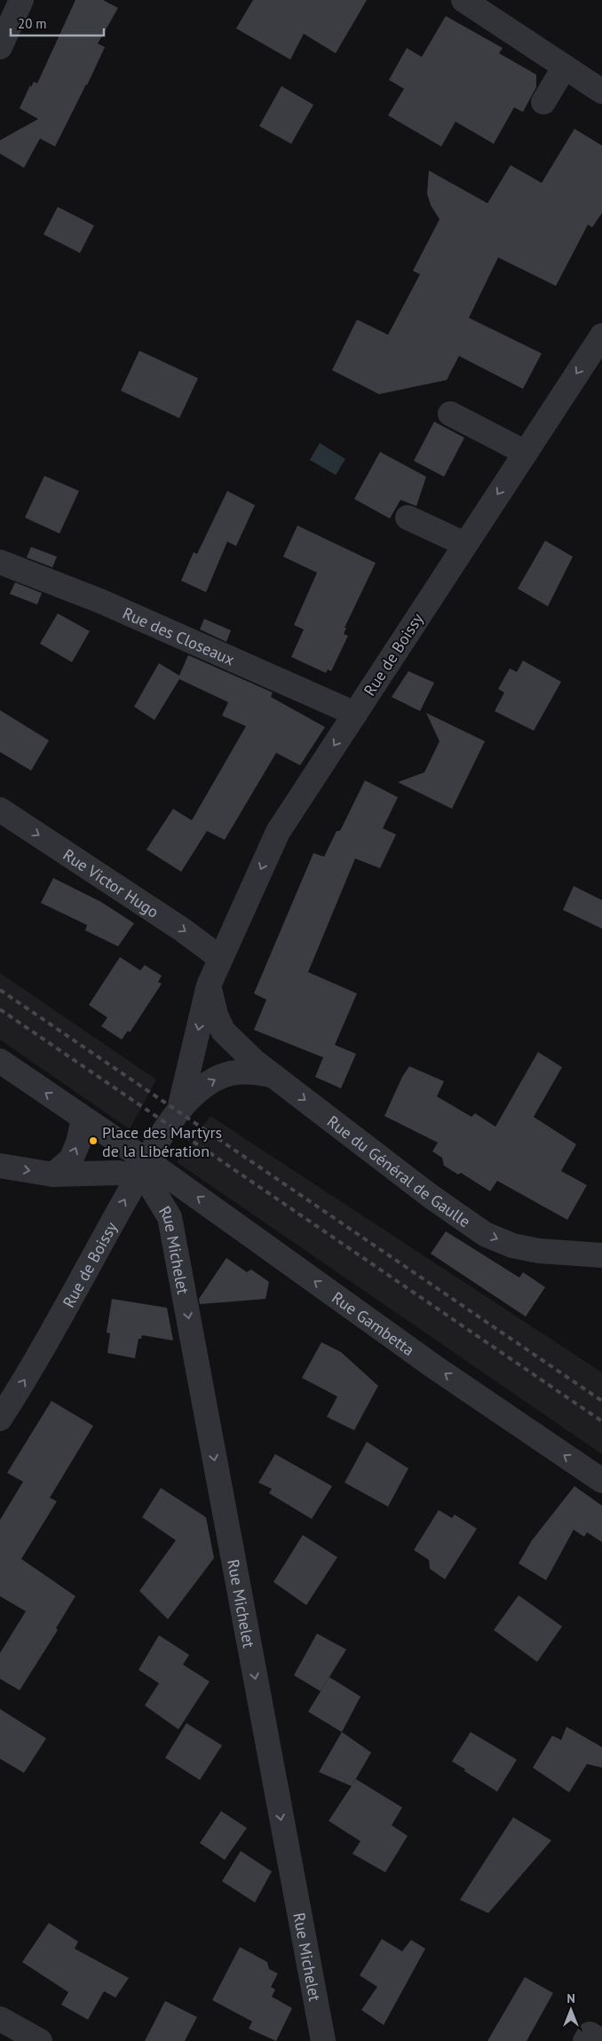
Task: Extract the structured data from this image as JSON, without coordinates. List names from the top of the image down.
{
  "streets": {
    "street": [
      "Rue des Closeaux",
      "Rue de Boissy",
      "Rue Victor Hugo",
      "Rue du Général de Gaulle",
      "Rue Michelet",
      "Rue Gambetta"
    ]
  },
  "crossings": [
    ["Rue des Closeaux", "Rue de Boissy"],
    ["Rue de Boissy", "Rue Victor Hugo"],
    ["Rue de Boissy", "Rue du Général de Gaulle"],
    ["Rue de Boissy", "Rue Michelet"],
    ["Rue de Boissy", "Rue Gambetta"],
    ["Rue Michelet", "Rue Gambetta"]
  ],
  "one_way": ["Rue du Général de Gaulle", "Rue Michelet", "Rue Gambetta"],
  "places": ["Place des Martyrs de la Libération"],
  "scale_bar": "20 m",
  "north": "top"
}
